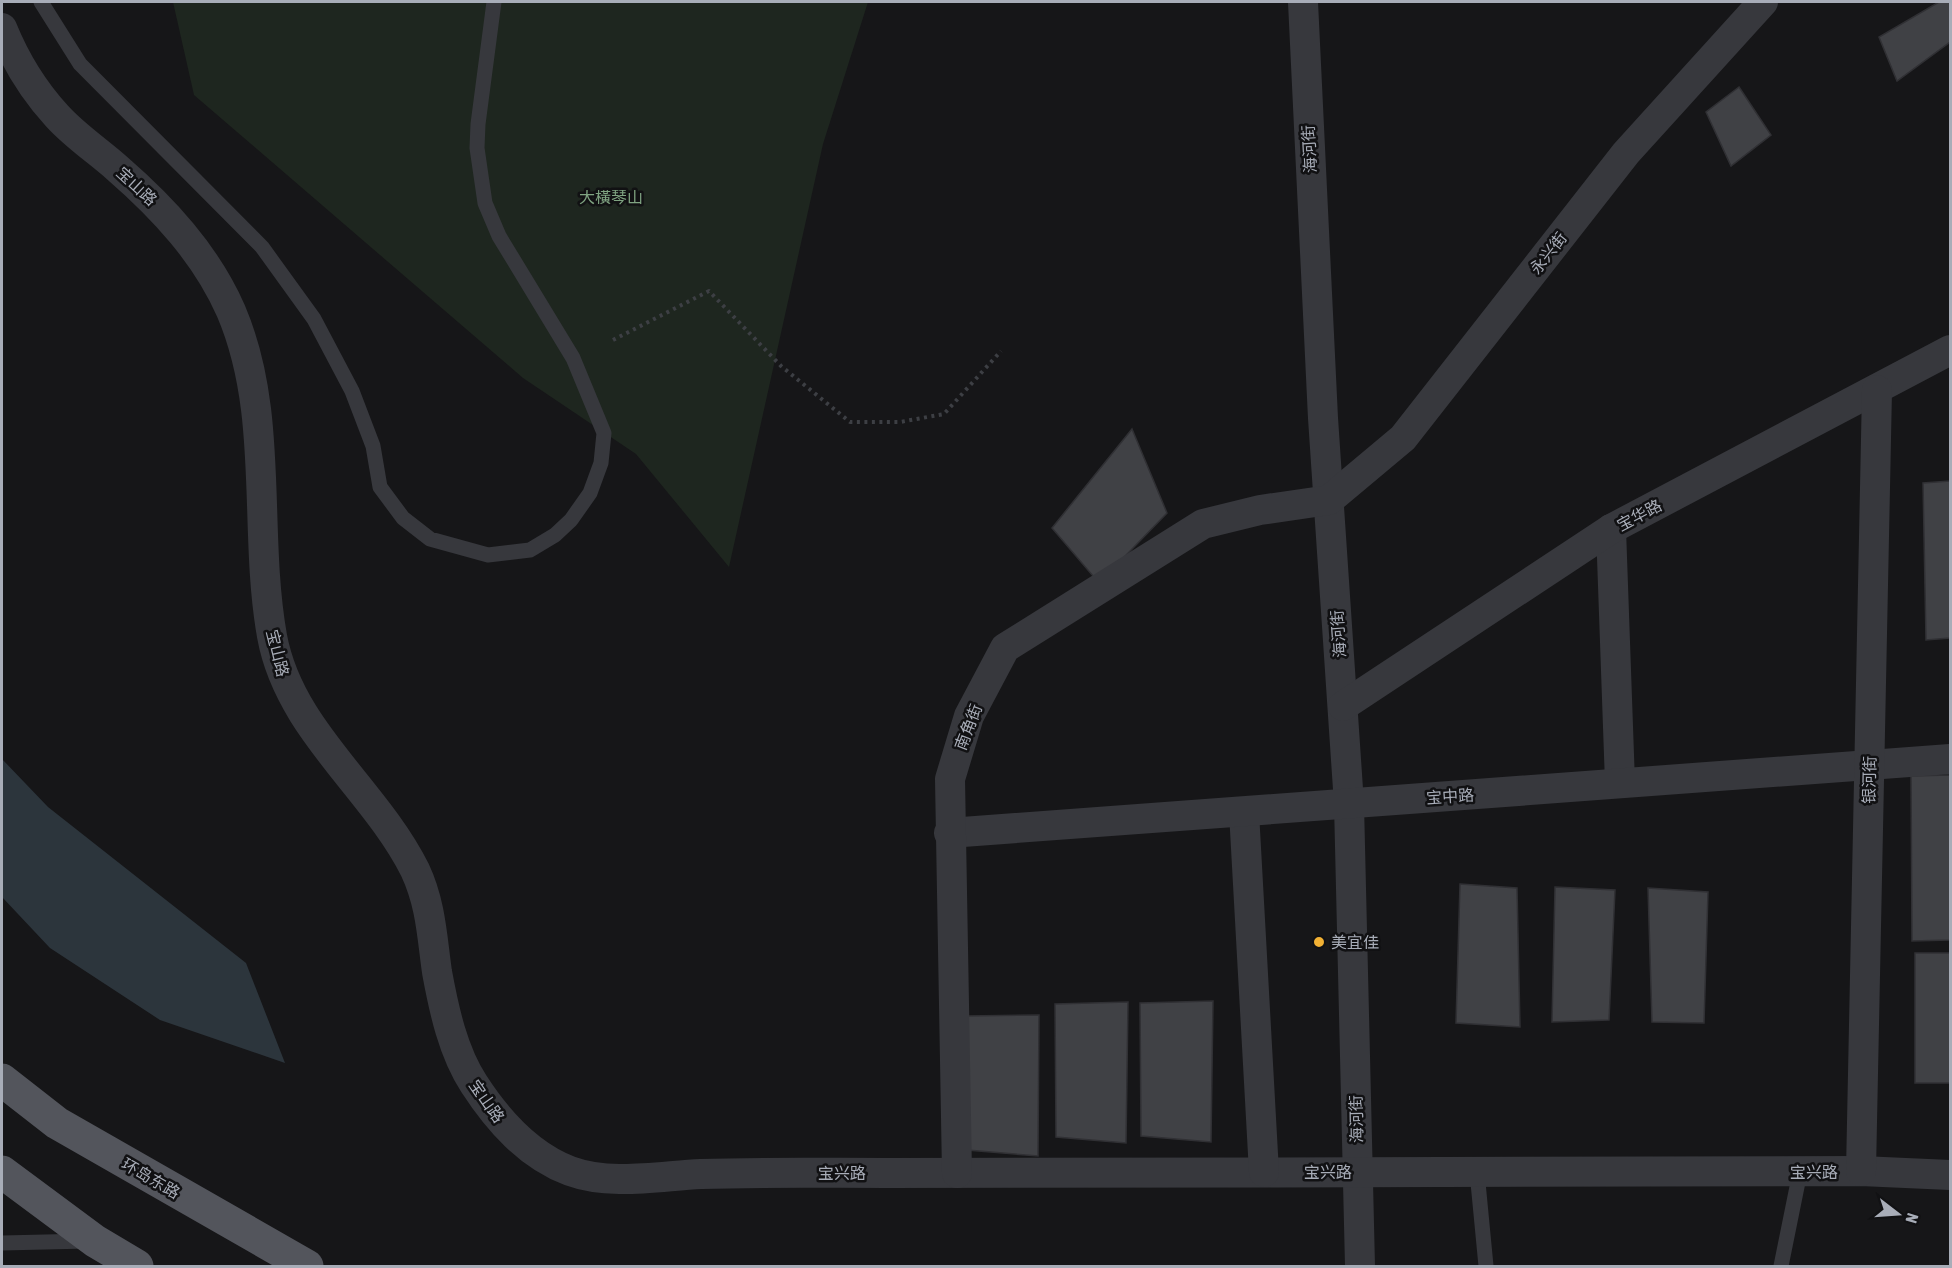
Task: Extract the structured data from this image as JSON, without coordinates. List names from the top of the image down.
{
  "streets": {
    "main road": ["环岛东路"],
    "street": [
      "海河街",
      "宝山路",
      "永兴街",
      "宝华路",
      "南角街",
      "银河街",
      "宝中路",
      "宝兴路"
    ]
  },
  "crossings": [
    ["海河街", "永兴街"],
    ["海河街", "宝华路"],
    ["海河街", "南角街"],
    ["海河街", "宝中路"],
    ["海河街", "宝兴路"],
    ["宝山路", "宝兴路"],
    ["永兴街", "南角街"],
    ["宝华路", "银河街"],
    ["南角街", "宝中路"],
    ["南角街", "宝兴路"],
    ["银河街", "宝中路"],
    ["银河街", "宝兴路"]
  ],
  "parks": ["大橫琴山"],
  "places": ["美宜佳"],
  "north": "right"
}
